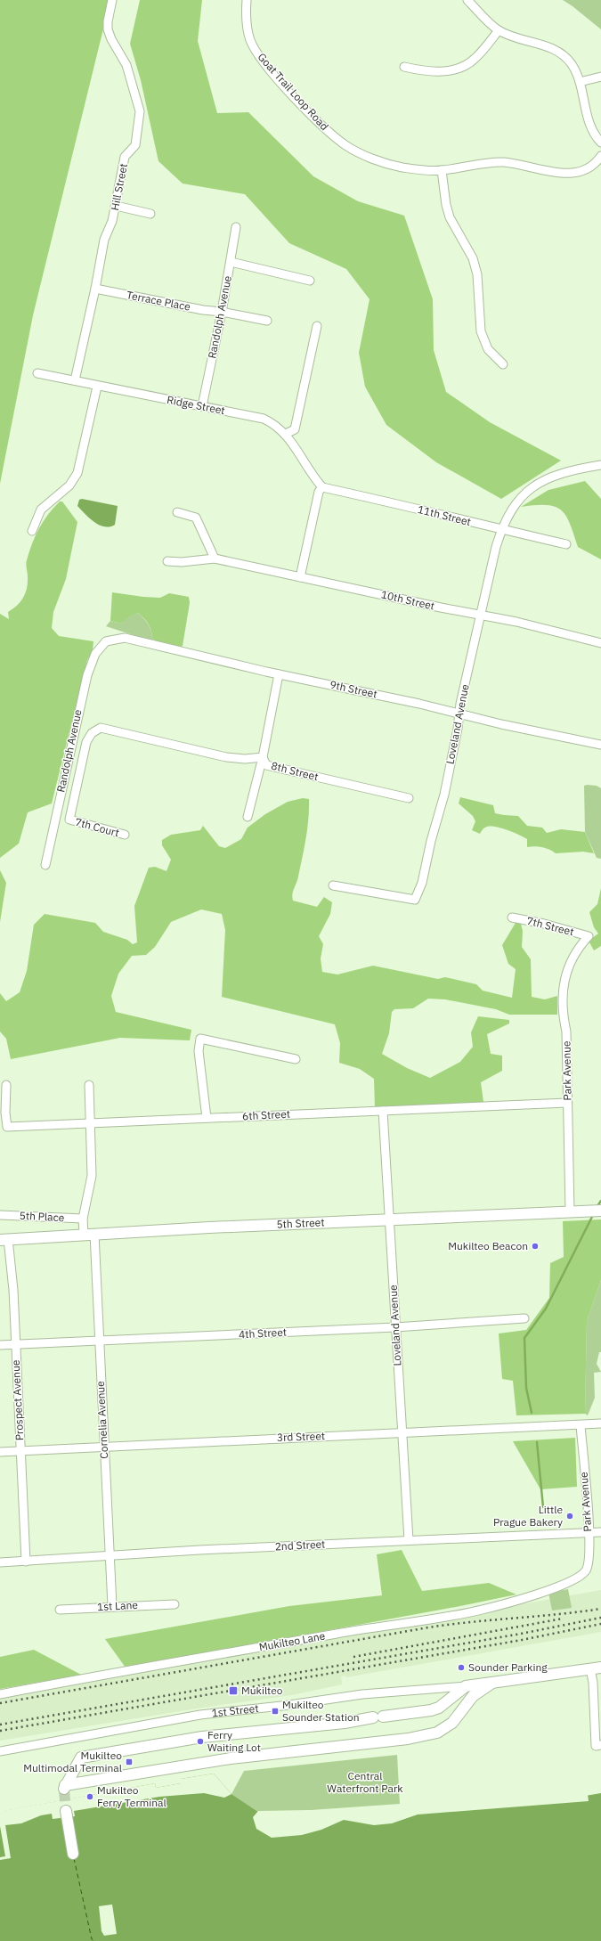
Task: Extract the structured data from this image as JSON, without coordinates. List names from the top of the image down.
{
  "streets": {
    "main road": ["5th Street", "1st Street"],
    "street": [
      "Goat Trail Loop Road",
      "Hill Street",
      "Terrace Place",
      "Randolph Avenue",
      "Ridge Street",
      "11th Street",
      "10th Street",
      "9th Street",
      "Loveland Avenue",
      "8th Street",
      "7th Court",
      "7th Street",
      "Park Avenue",
      "6th Street",
      "5th Place",
      "4th Street",
      "Prospect Avenue",
      "Cornelia Avenue",
      "3rd Street",
      "2nd Street",
      "1st Lane",
      "Mukilteo Lane"
    ]
  },
  "crossings": [
    ["Hill Street", "Terrace Place"],
    ["Hill Street", "Ridge Street"],
    ["Terrace Place", "Randolph Avenue"],
    ["Randolph Avenue", "Ridge Street"],
    ["Randolph Avenue", "9th Street"],
    ["Randolph Avenue", "8th Street"],
    ["Randolph Avenue", "7th Court"],
    ["Ridge Street", "11th Street"],
    ["11th Street", "Loveland Avenue"],
    ["10th Street", "Loveland Avenue"],
    ["9th Street", "Loveland Avenue"],
    ["Loveland Avenue", "6th Street"],
    ["Loveland Avenue", "5th Street"],
    ["Loveland Avenue", "4th Street"],
    ["Loveland Avenue", "3rd Street"],
    ["Loveland Avenue", "2nd Street"],
    ["7th Street", "Park Avenue"],
    ["Park Avenue", "6th Street"],
    ["Park Avenue", "5th Street"],
    ["Park Avenue", "3rd Street"],
    ["Park Avenue", "2nd Street"],
    ["Park Avenue", "Mukilteo Lane"],
    ["5th Street", "Prospect Avenue"],
    ["5th Street", "Cornelia Avenue"],
    ["4th Street", "Prospect Avenue"],
    ["4th Street", "Cornelia Avenue"],
    ["Prospect Avenue", "3rd Street"],
    ["Prospect Avenue", "2nd Street"],
    ["Cornelia Avenue", "3rd Street"],
    ["Cornelia Avenue", "2nd Street"],
    ["Cornelia Avenue", "1st Lane"]
  ],
  "parks": ["Central Waterfront Park"],
  "places": {
    "other": [
      "Mukilteo Beacon",
      "Little Prague Bakery",
      "Sounder Parking",
      "Ferry Waiting Lot",
      "Mukilteo Ferry Terminal"
    ],
    "transit": ["Mukilteo", "Mukilteo Sounder Station", "Mukilteo Multimodal Terminal"]
  }
}
